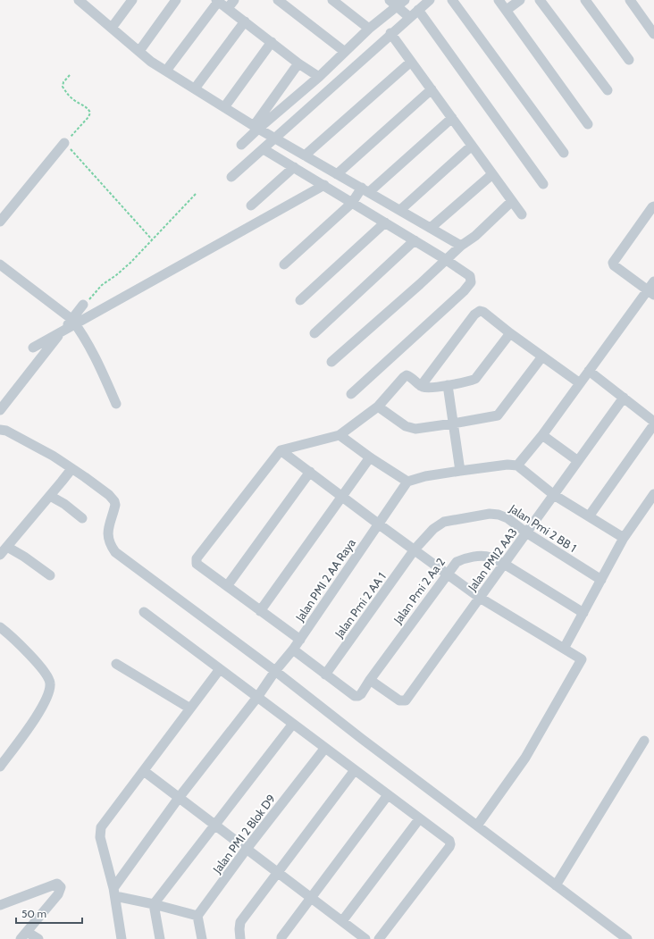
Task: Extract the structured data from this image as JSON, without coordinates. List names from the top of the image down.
{
  "streets": {
    "street": [
      "Jalan Pmi 2 BB 1",
      "Jalan PMI2 AA3",
      "Jalan PMI 2 AA Raya",
      "Jalan Pmi 2 Aa 2",
      "Jalan Pmi 2 AA 1",
      "Jalan PMI 2 Blok D9"
    ]
  },
  "crossings": [
    ["Jalan Pmi 2 BB 1", "Jalan PMI2 AA3"],
    ["Jalan Pmi 2 BB 1", "Jalan Pmi 2 AA 1"],
    ["Jalan PMI2 AA3", "Jalan Pmi 2 Aa 2"],
    ["Jalan Pmi 2 Aa 2", "Jalan Pmi 2 AA 1"]
  ],
  "scale_bar": "50 m"
}
